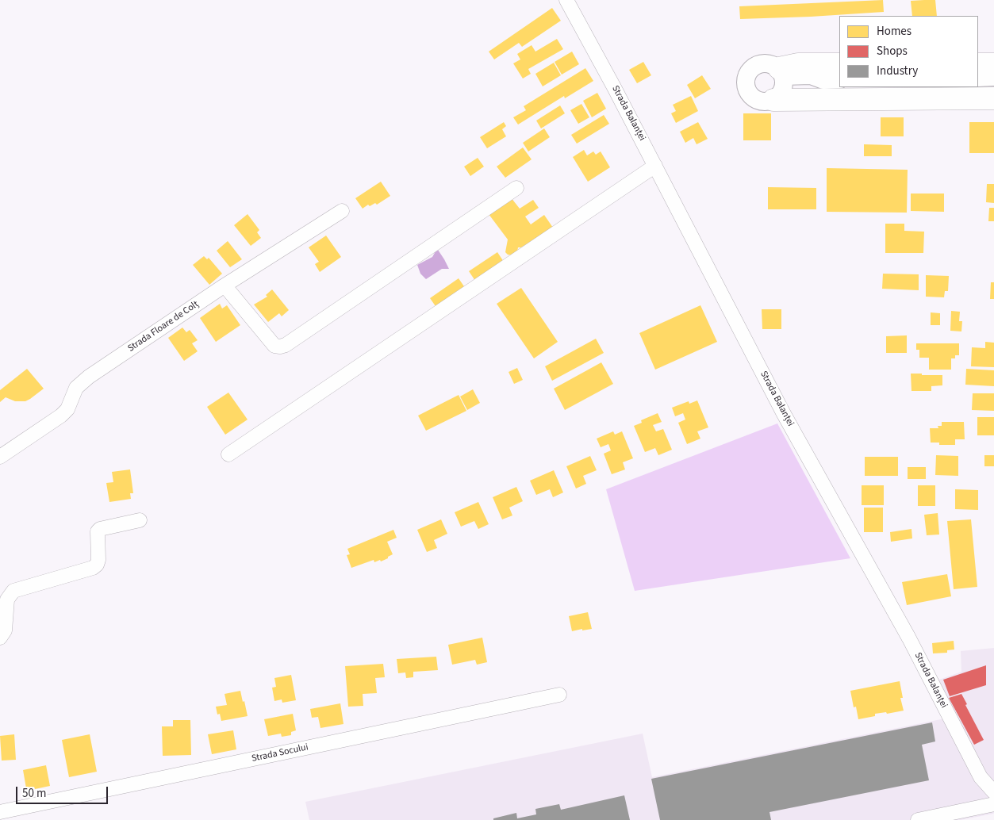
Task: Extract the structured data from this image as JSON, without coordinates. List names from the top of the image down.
{
  "streets": {
    "street": ["Strada Balanței", "Strada Floare de Colț", "Strada Socului"]
  },
  "legend": ["Homes", "Shops", "Industry"],
  "scale_bar": "50 m"
}
